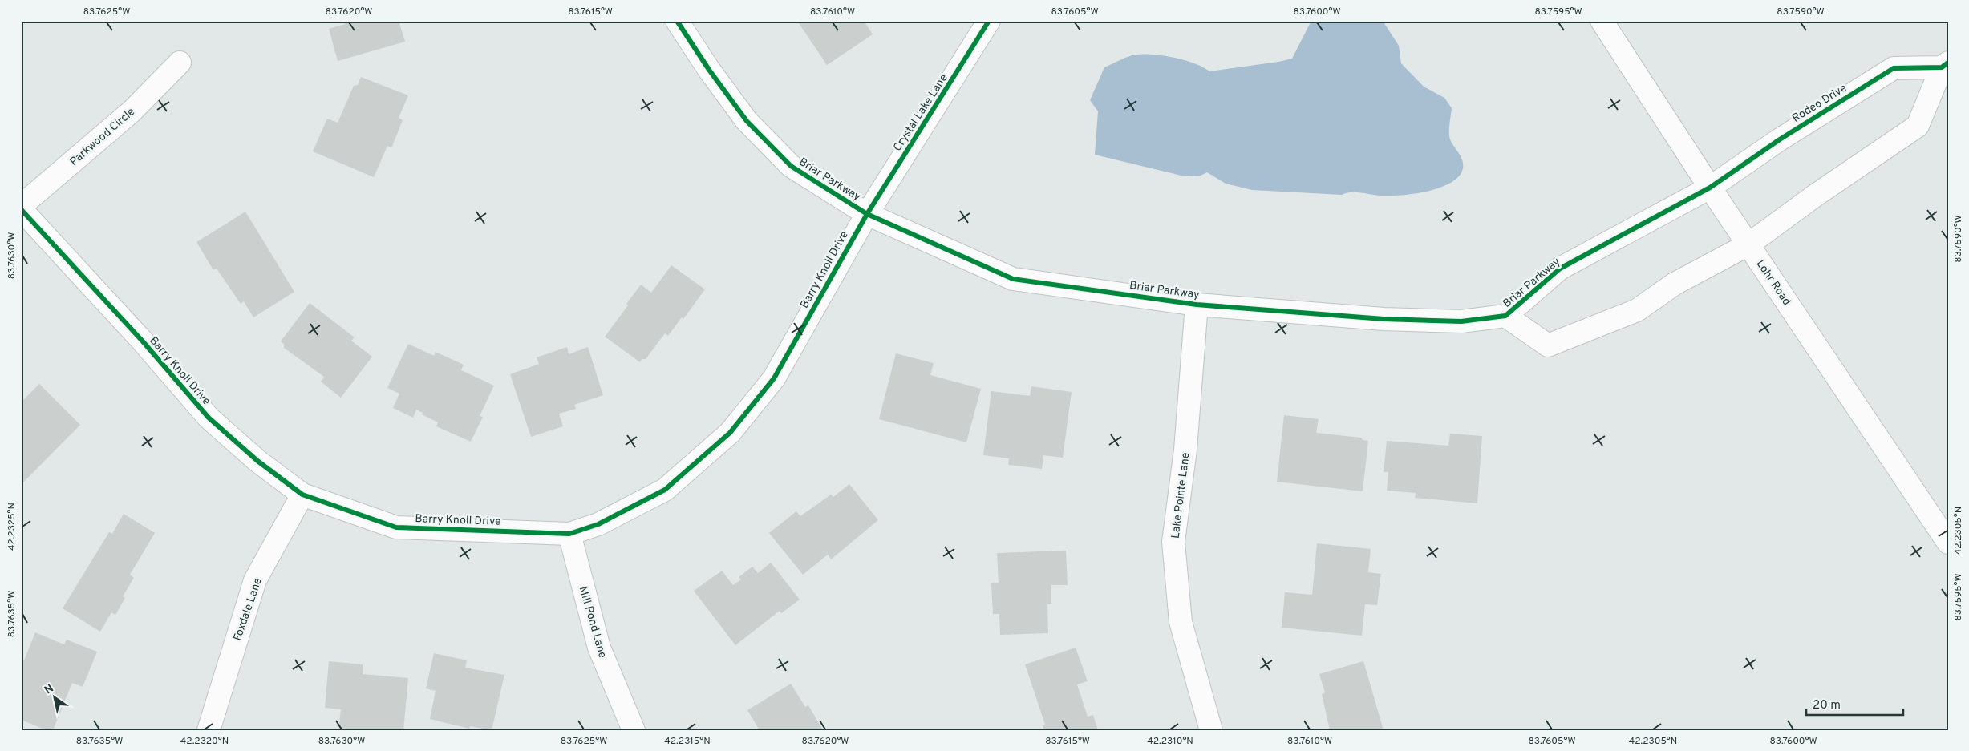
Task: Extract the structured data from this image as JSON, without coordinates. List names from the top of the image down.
{
  "streets": {
    "street": [
      "Rodeo Drive",
      "Crystal Lake Lane",
      "Parkwood Circle",
      "Briar Parkway",
      "Barry Knoll Drive",
      "Lohr Road",
      "Lake Pointe Lane",
      "Foxdale Lane",
      "Mill Pond Lane"
    ]
  },
  "crossings": [
    ["Rodeo Drive", "Briar Parkway"],
    ["Rodeo Drive", "Lohr Road"],
    ["Crystal Lake Lane", "Briar Parkway"],
    ["Crystal Lake Lane", "Barry Knoll Drive"],
    ["Parkwood Circle", "Barry Knoll Drive"],
    ["Briar Parkway", "Barry Knoll Drive"],
    ["Briar Parkway", "Lohr Road"],
    ["Briar Parkway", "Lake Pointe Lane"],
    ["Barry Knoll Drive", "Foxdale Lane"],
    ["Barry Knoll Drive", "Mill Pond Lane"]
  ],
  "scale_bar": "20 m",
  "north": "top left",
  "coordinates": [
    "83.7625°W",
    "83.7620°W",
    "83.7615°W",
    "83.7610°W",
    "83.7605°W",
    "83.7600°W",
    "83.7595°W",
    "83.7590°W",
    "83.7630°W",
    "42.2325°N",
    "42.2305°N",
    "83.7635°W",
    "42.2320°N",
    "42.2315°N",
    "42.2310°N"
  ]
}
